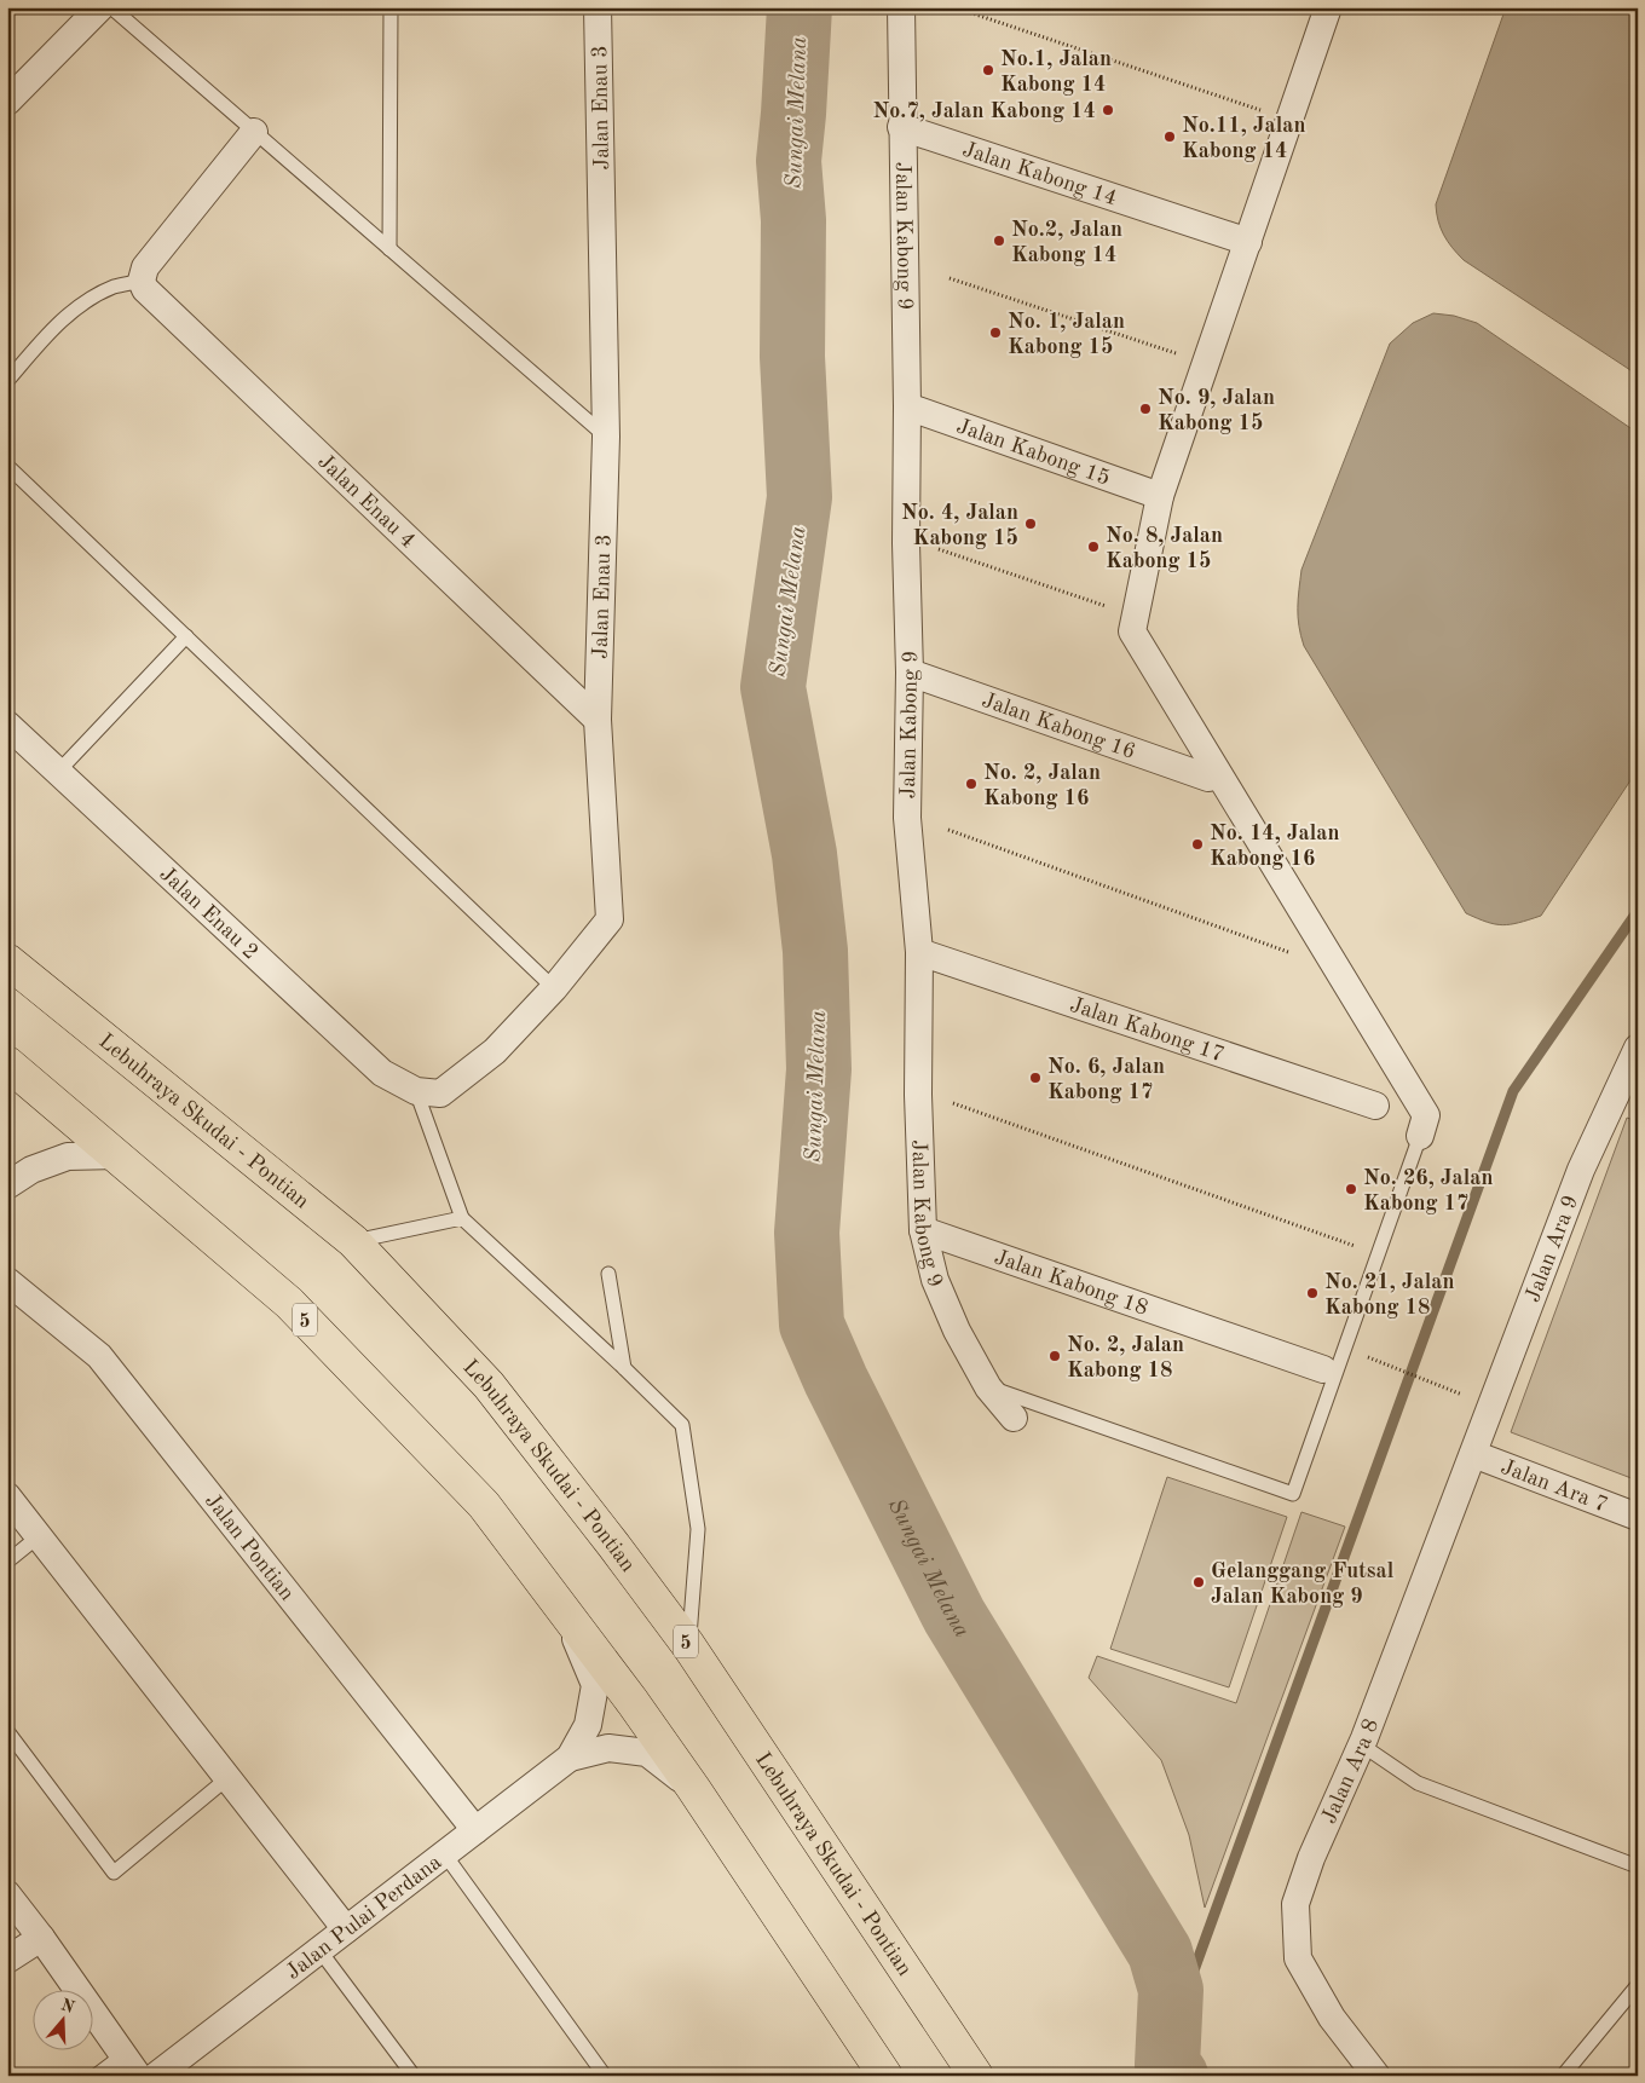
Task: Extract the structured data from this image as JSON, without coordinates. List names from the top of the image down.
{
  "streets": {
    "highway": ["Lebuhraya Skudai - Pontian", "5"],
    "street": [
      "Jalan Enau 3",
      "Jalan Kabong 14",
      "Jalan Kabong 9",
      "Jalan Kabong 15",
      "Jalan Enau 4",
      "Jalan Kabong 16",
      "Jalan Enau 2",
      "Jalan Kabong 17",
      "Jalan Ara 9",
      "Jalan Kabong 18",
      "Jalan Ara 7",
      "Jalan Pontian",
      "Jalan Ara 8",
      "Jalan Pulai Perdana"
    ]
  },
  "crossings": [
    ["Jalan Enau 3", "Jalan Enau 4"],
    ["Jalan Enau 3", "Jalan Enau 2"],
    ["Jalan Kabong 14", "Jalan Kabong 9"],
    ["Jalan Kabong 9", "Jalan Kabong 15"],
    ["Jalan Kabong 9", "Jalan Kabong 16"],
    ["Jalan Kabong 9", "Jalan Kabong 17"],
    ["Jalan Kabong 9", "Jalan Kabong 18"],
    ["Jalan Ara 9", "Jalan Ara 7"],
    ["Jalan Ara 9", "Jalan Ara 8"],
    ["5", "Jalan Pulai Perdana"],
    ["Jalan Ara 7", "Jalan Ara 8"],
    ["Jalan Pontian", "Jalan Pulai Perdana"]
  ],
  "water": ["Sungai Melana"],
  "places": [
    "No.1, Jalan Kabong 14",
    "No.7, Jalan Kabong 14",
    "No.11, Jalan Kabong 14",
    "No.2, Jalan Kabong 14",
    "No. 1, Jalan Kabong 15",
    "No. 9, Jalan Kabong 15",
    "No. 4, Jalan Kabong 15",
    "No. 8, Jalan Kabong 15",
    "No. 2, Jalan Kabong 16",
    "No. 14, Jalan Kabong 16",
    "No. 6, Jalan Kabong 17",
    "No. 26, Jalan Kabong 17",
    "No. 21, Jalan Kabong 18",
    "No. 2, Jalan Kabong 18",
    "Gelanggang Futsal Jalan Kabong 9"
  ],
  "north": "top"
}
